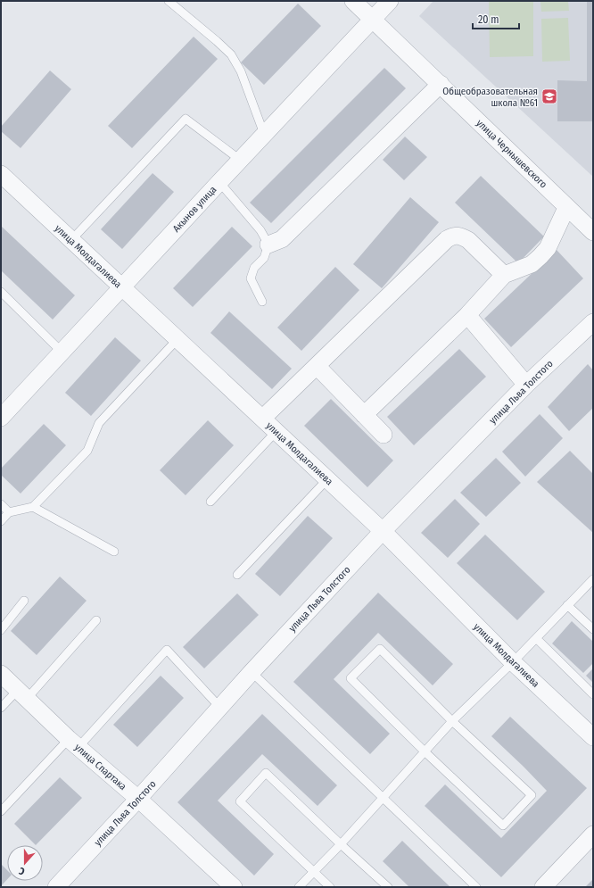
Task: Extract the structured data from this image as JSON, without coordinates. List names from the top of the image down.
{
  "streets": {
    "street": [
      "улица Чернышевского",
      "Акынов улица",
      "улица Молдагалиева",
      "улица Льва Толстого",
      "улица Спартака"
    ]
  },
  "crossings": [
    ["улица Чернышевского", "Акынов улица"],
    ["Акынов улица", "улица Молдагалиева"],
    ["улица Молдагалиева", "улица Льва Толстого"],
    ["улица Льва Толстого", "улица Спартака"]
  ],
  "places": {
    "school or university": ["Общеобразовательная школа №61"]
  },
  "scale_bar": "20 m",
  "north": "bottom"
}
